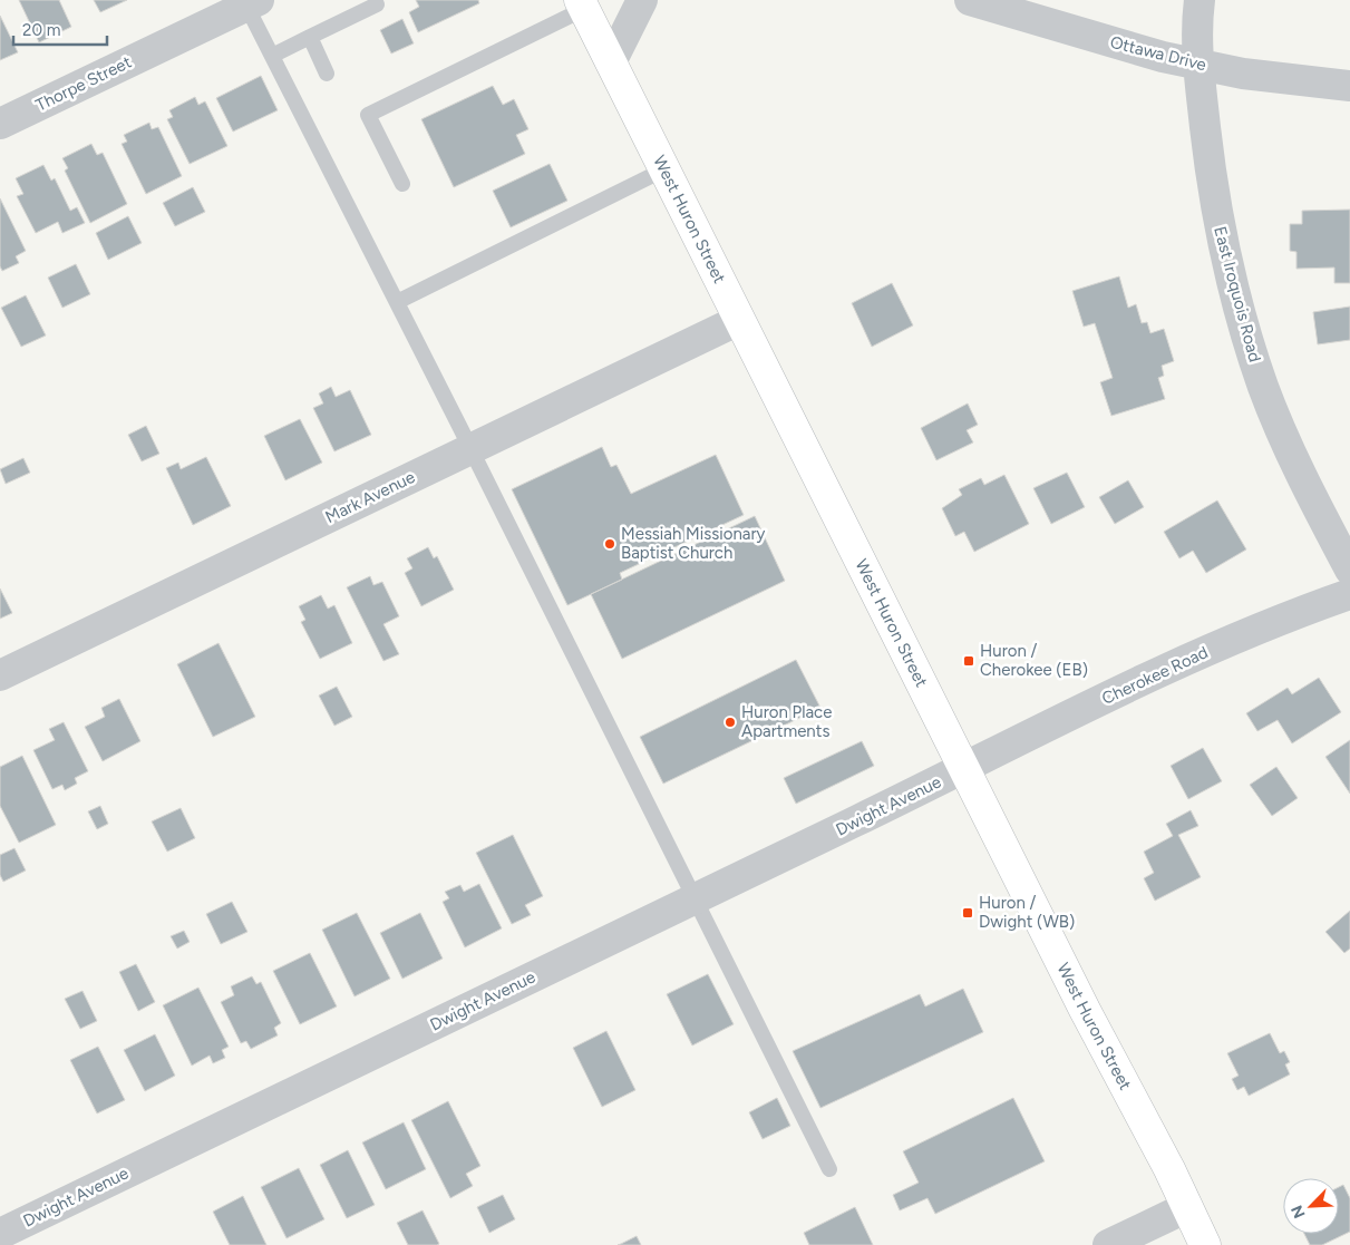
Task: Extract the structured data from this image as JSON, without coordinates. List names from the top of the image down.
{
  "streets": {
    "highway": ["West Huron Street"],
    "street": [
      "Ottawa Drive",
      "Thorpe Street",
      "East Iroquois Road",
      "Mark Avenue",
      "Cherokee Road",
      "Dwight Avenue"
    ]
  },
  "crossings": [
    ["Ottawa Drive", "East Iroquois Road"],
    ["West Huron Street", "Mark Avenue"],
    ["West Huron Street", "Cherokee Road"],
    ["West Huron Street", "Dwight Avenue"],
    ["Cherokee Road", "Dwight Avenue"]
  ],
  "places": {
    "other": ["Messiah Missionary Baptist Church", "Huron Place Apartments"],
    "transit": ["Huron / Cherokee (EB)", "Huron / Dwight (WB)"]
  },
  "scale_bar": "20 m",
  "north": "bottom left"
}
